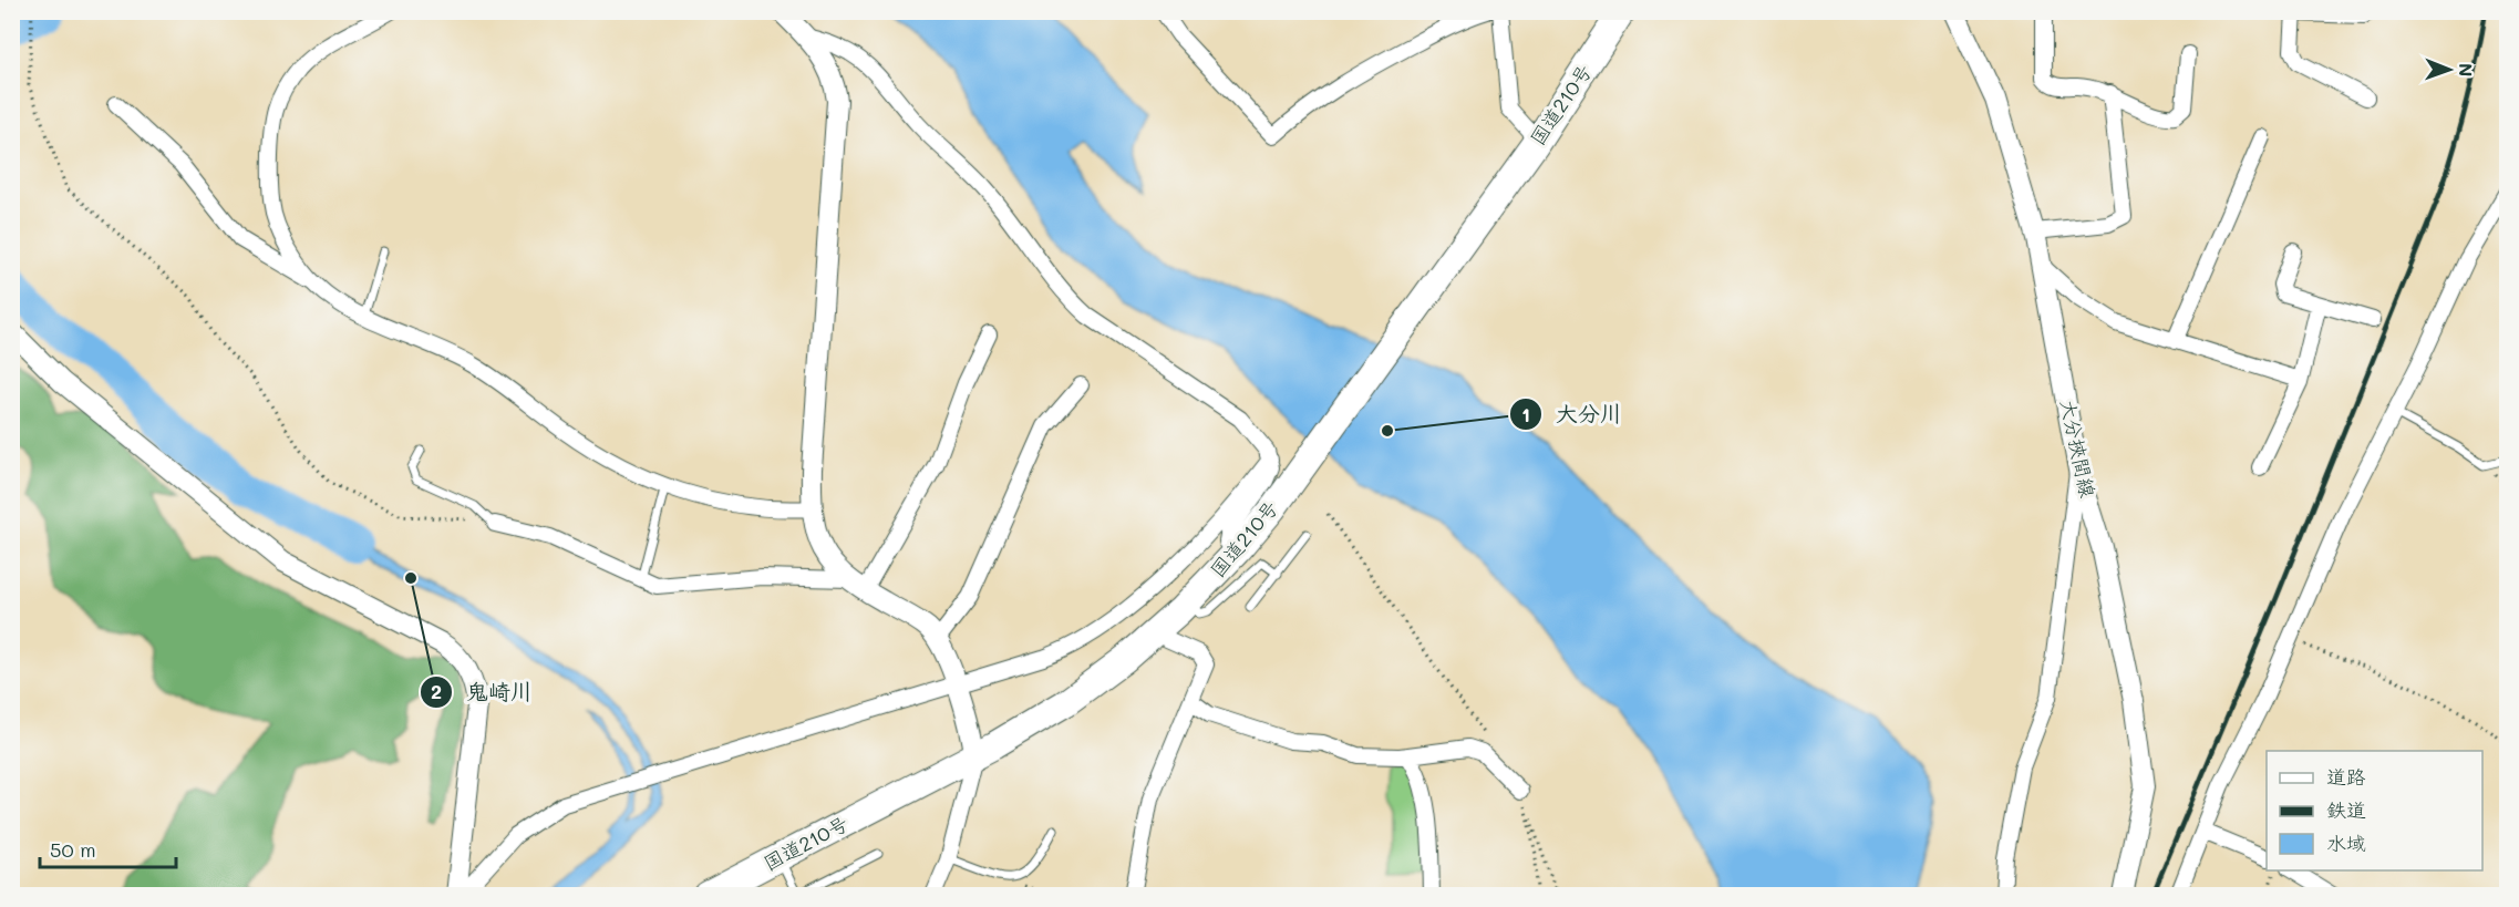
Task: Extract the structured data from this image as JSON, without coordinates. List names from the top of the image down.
{
  "streets": {
    "highway": ["国道210号"],
    "street": ["大分挾間線"]
  },
  "places": ["大分川", "鬼崎川"],
  "legend": ["道路", "鉄道", "水域"],
  "scale_bar": "50 m",
  "north": "right"
}
